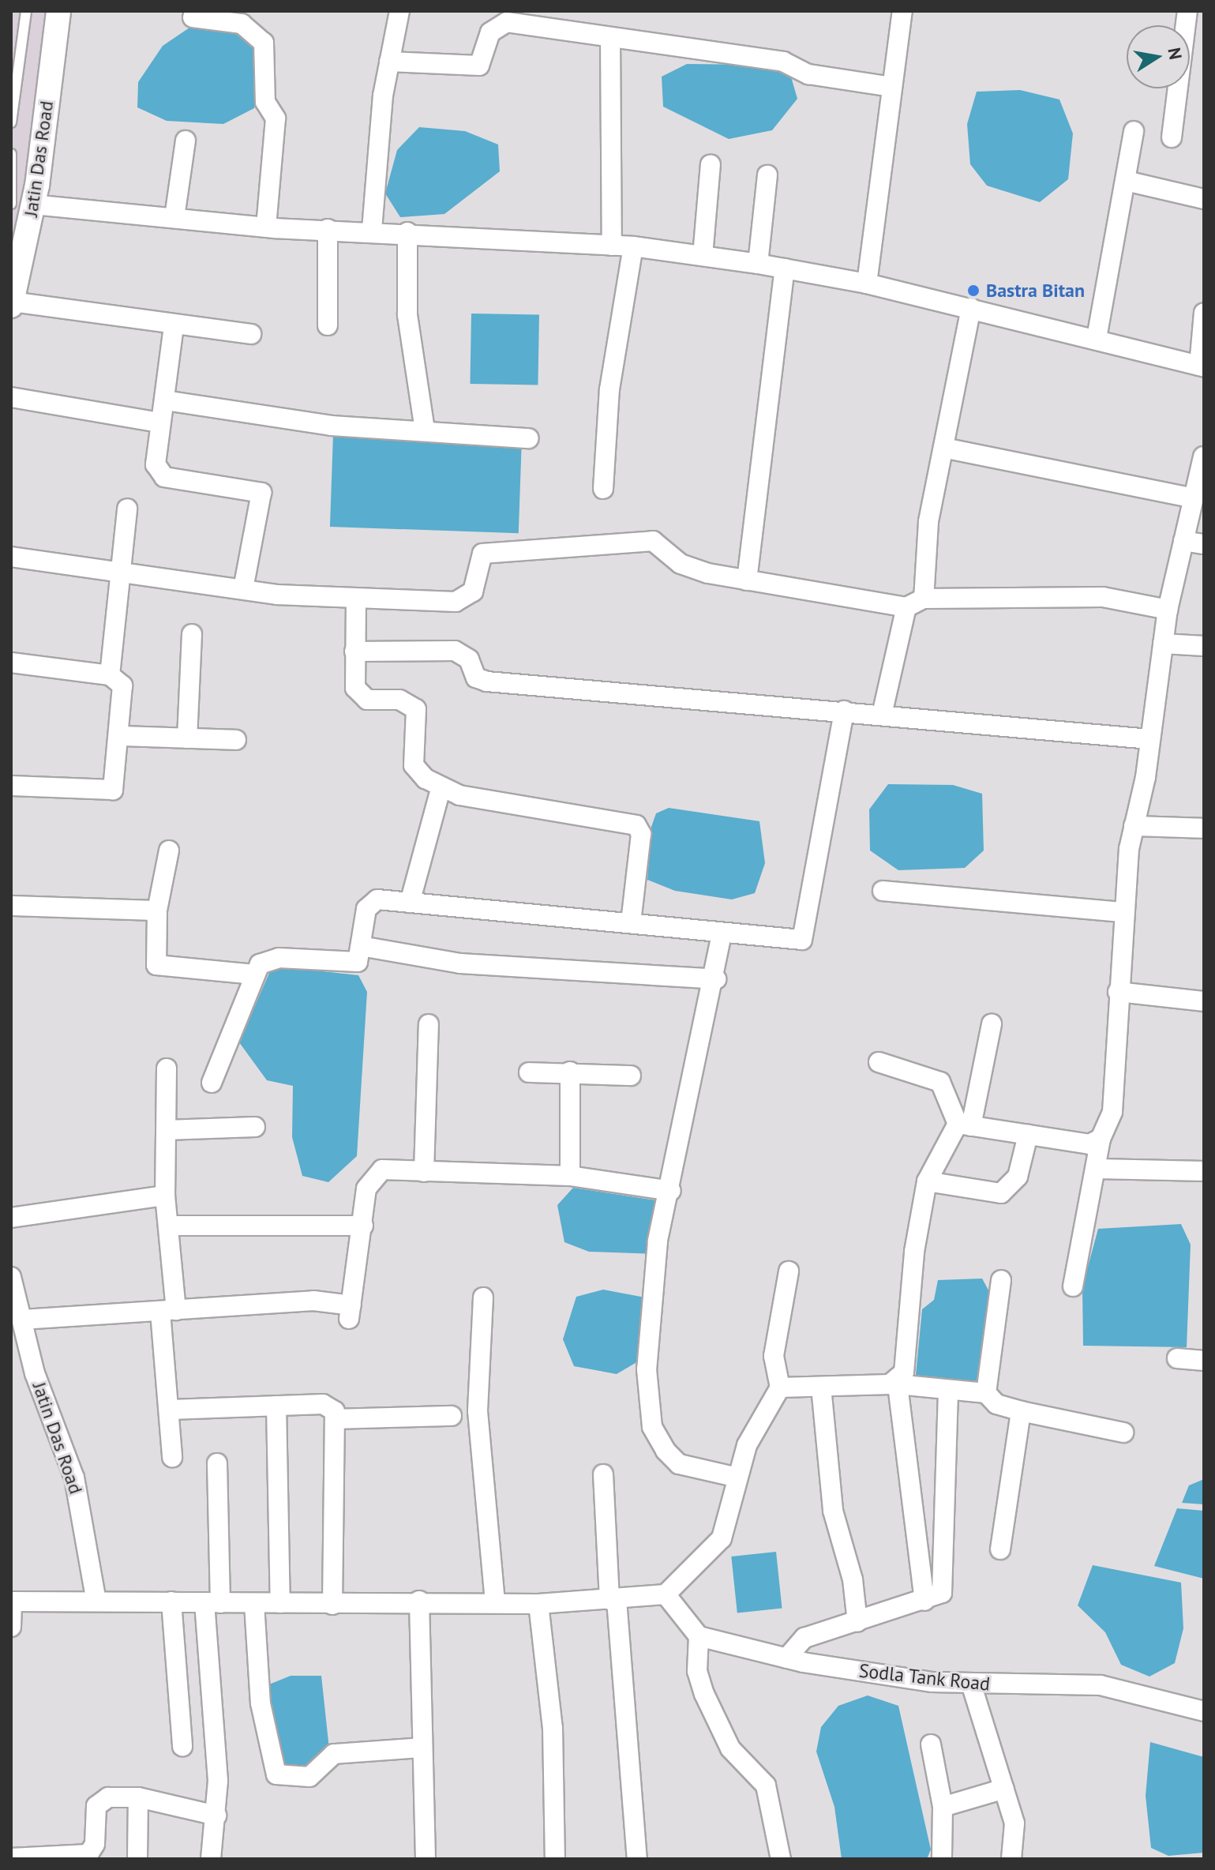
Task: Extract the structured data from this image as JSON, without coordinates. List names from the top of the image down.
{
  "streets": {
    "street": ["Jatin Das Road", "Sodla Tank Road"]
  },
  "places": ["Bastra Bitan"],
  "north": "right"
}
